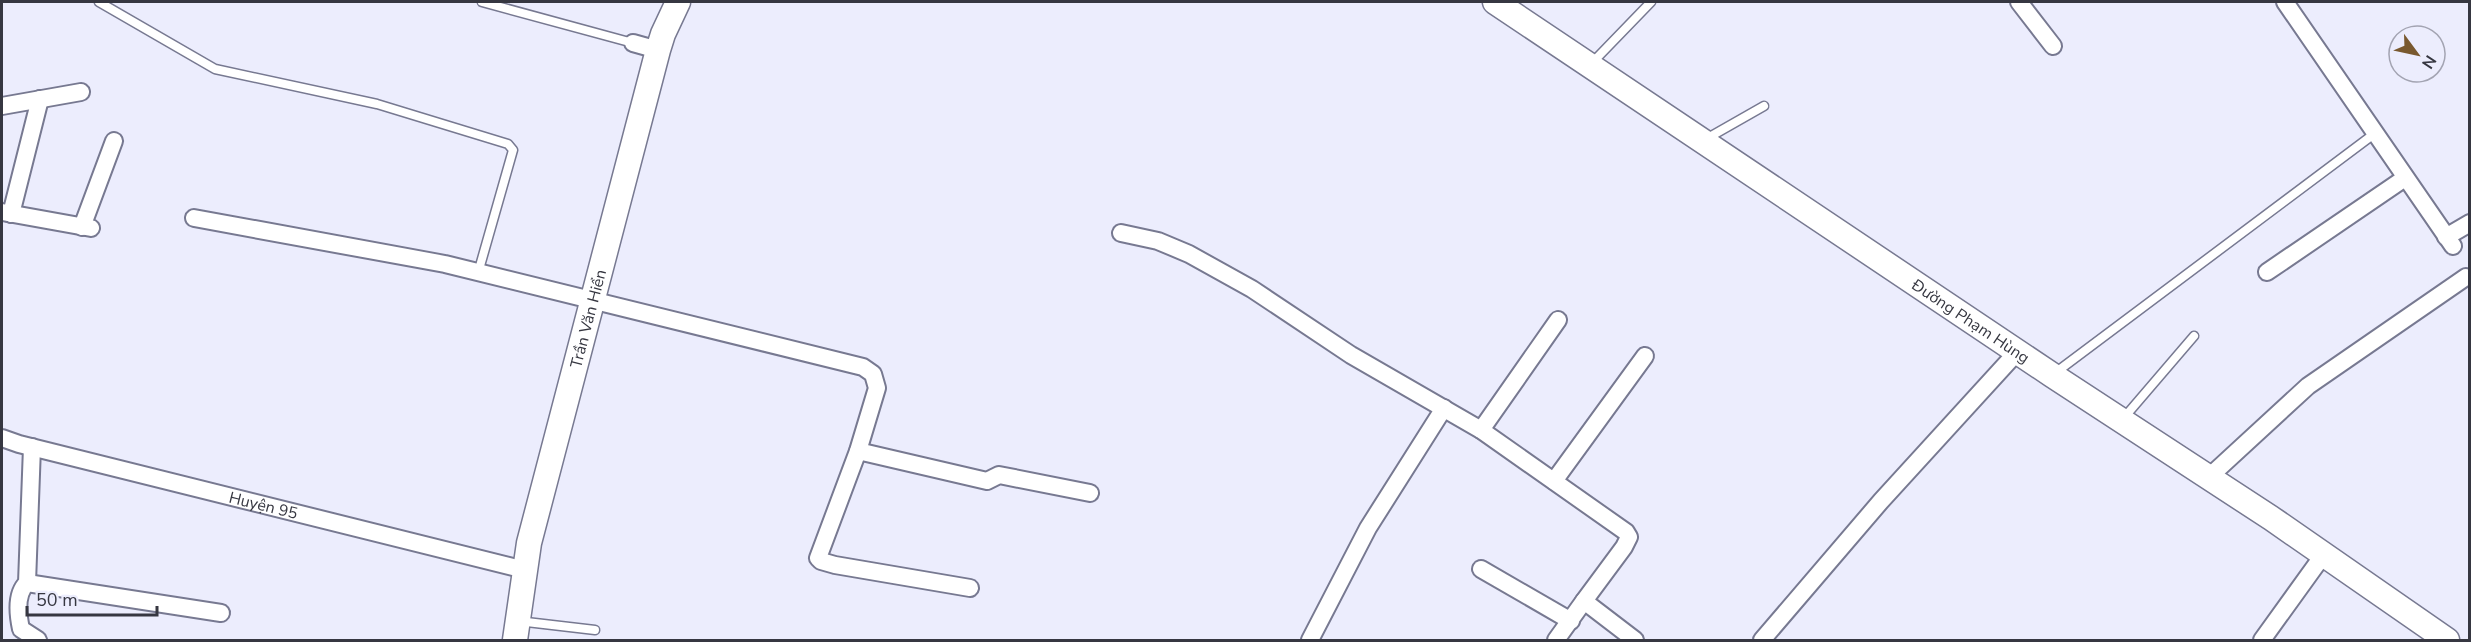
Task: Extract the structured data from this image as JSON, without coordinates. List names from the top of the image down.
{
  "streets": {
    "main road": ["Trần Văn Hiển", "Đường Phạm Hùng"],
    "street": ["Huyện 95"]
  },
  "crossings": [
    ["Trần Văn Hiển", "Huyện 95"]
  ],
  "scale_bar": "50 m",
  "north": "bottom right"
}
